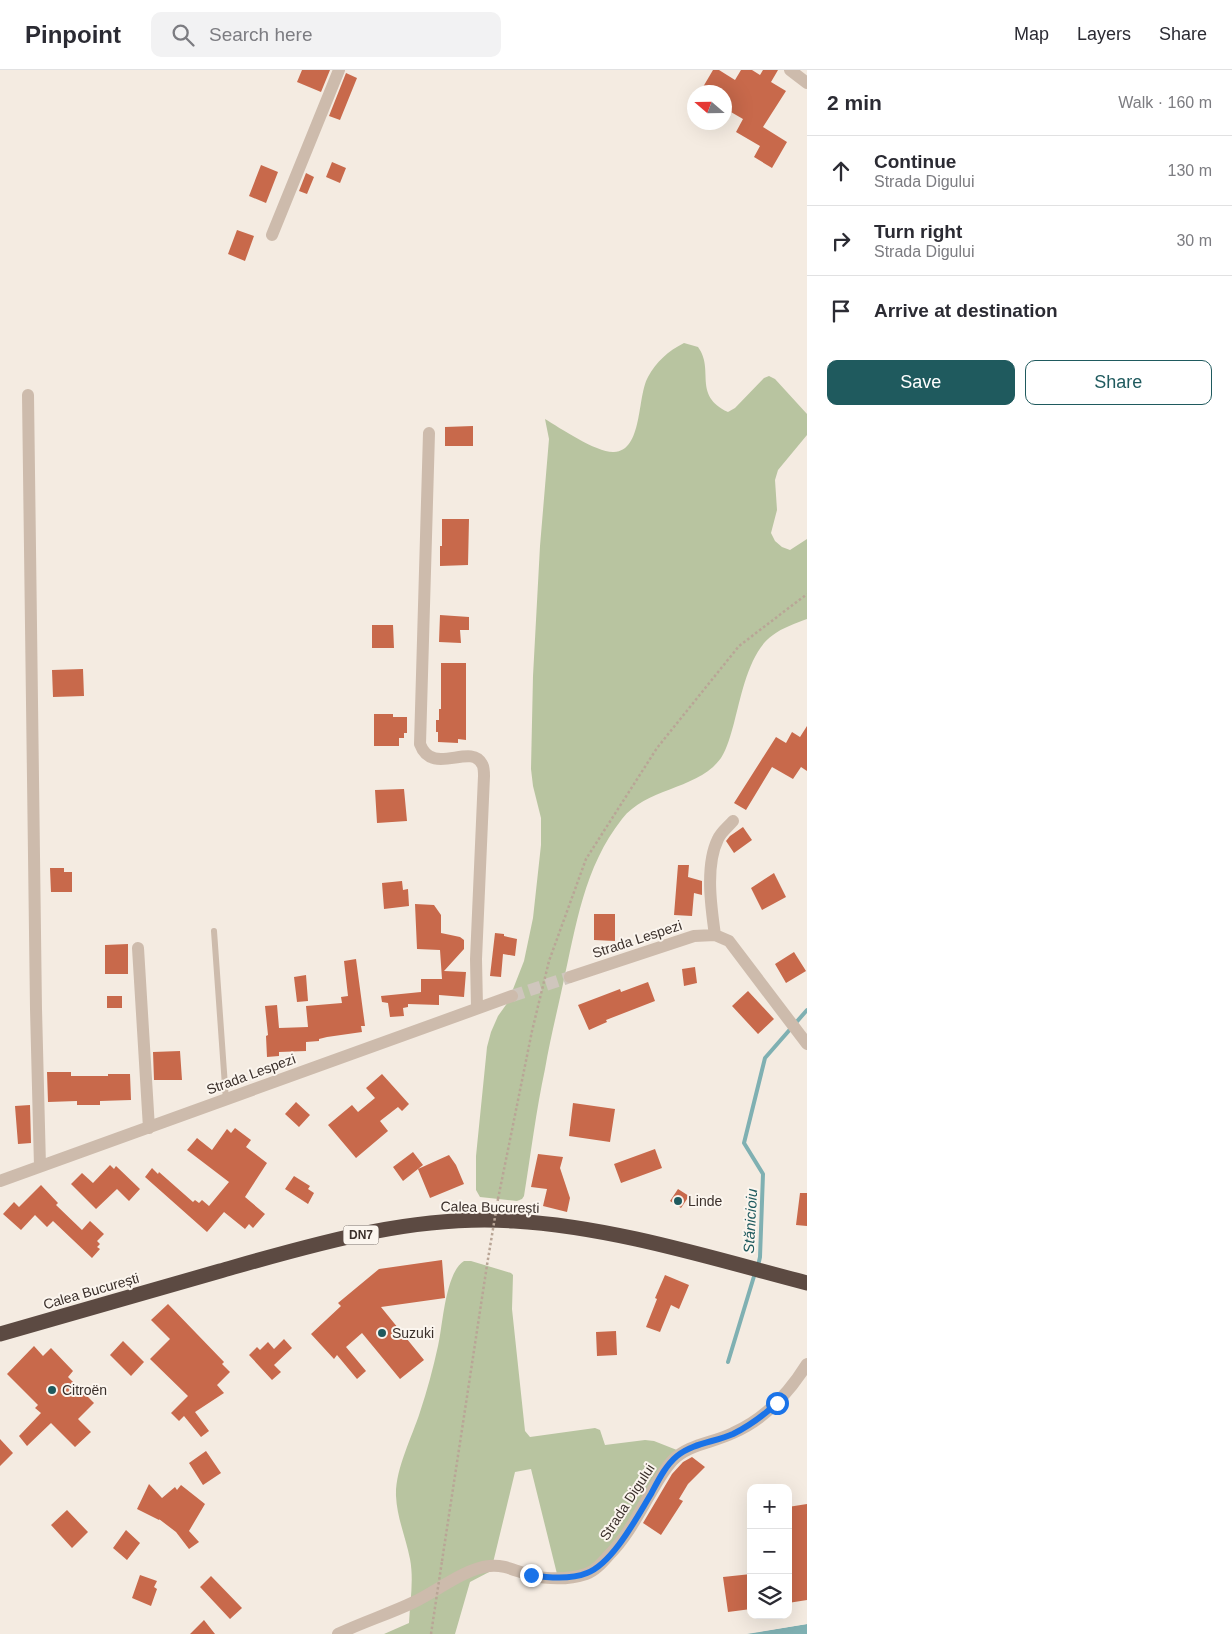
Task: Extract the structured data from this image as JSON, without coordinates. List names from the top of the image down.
{
  "streets": {
    "highway": ["Calea București", "DN7"],
    "street": ["Strada Lespezi", "Strada Digului"]
  },
  "water": ["Stănicioiu"],
  "places": ["Linde", "Suzuki", "Citroën"],
  "north": "left",
  "page": {
    "header": "Pinpoint",
    "search": "Search here",
    "nav": ["Map", "Layers", "Share"],
    "heading": ["2 min", "Walk · 160 m"],
    "list": [
      ["Continue", "Strada Digului", "130 m"],
      ["Turn right", "Strada Digului", "30 m"],
      "Arrive at destination"
    ],
    "buttons": ["Save", "Share"],
    "map_buttons": ["+", "−"]
  }
}
